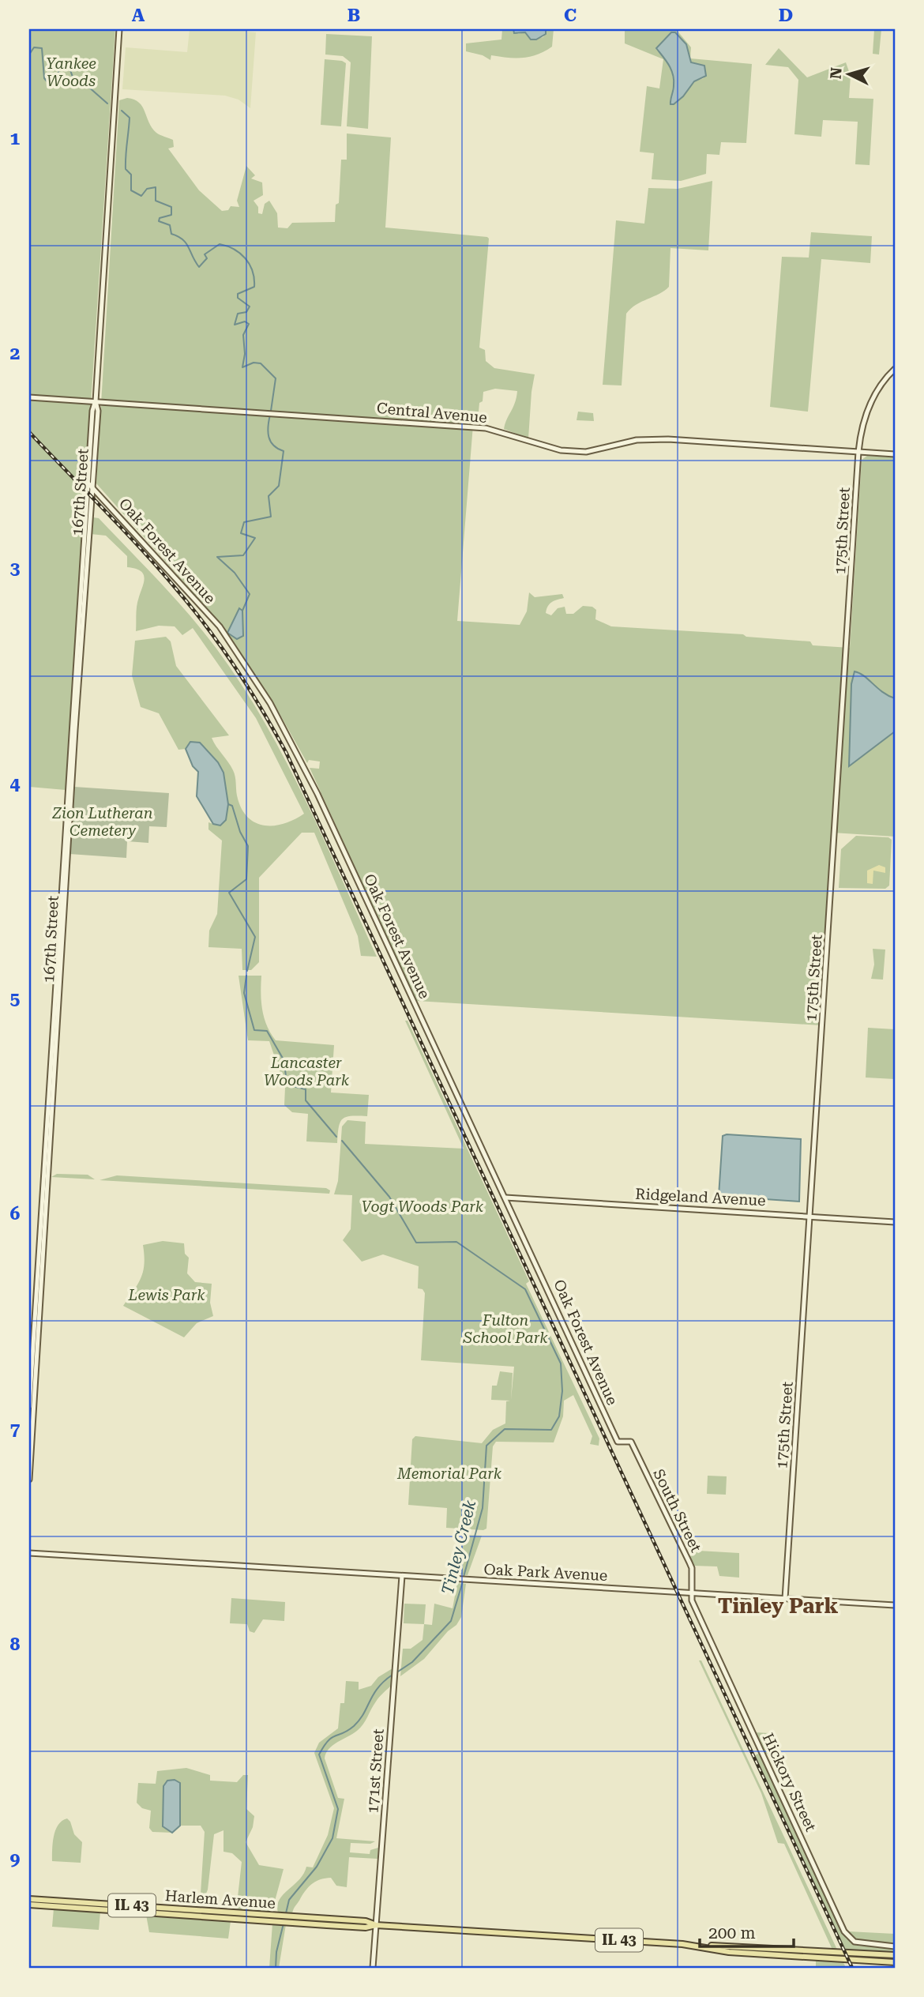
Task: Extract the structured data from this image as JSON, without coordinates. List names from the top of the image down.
{
  "streets": {
    "main road": ["Harlem Avenue", "IL 43"],
    "street": [
      "Central Avenue",
      "167th Street",
      "175th Street",
      "Oak Forest Avenue",
      "Ridgeland Avenue",
      "South Street",
      "Oak Park Avenue",
      "171st Street",
      "Hickory Street"
    ]
  },
  "crossings": [
    ["Central Avenue", "167th Street"],
    ["Central Avenue", "175th Street"],
    ["167th Street", "Oak Forest Avenue"],
    ["175th Street", "Ridgeland Avenue"],
    ["175th Street", "Oak Park Avenue"],
    ["Oak Forest Avenue", "Ridgeland Avenue"],
    ["Oak Forest Avenue", "South Street"],
    ["South Street", "Oak Park Avenue"],
    ["South Street", "Hickory Street"],
    ["Oak Park Avenue", "171st Street"],
    ["Oak Park Avenue", "Hickory Street"],
    ["171st Street", "Harlem Avenue"]
  ],
  "districts": ["Tinley Park"],
  "water": ["Tinley Creek"],
  "parks": [
    "Yankee Woods",
    "Zion Lutheran Cemetery",
    "Lancaster Woods Park",
    "Vogt Woods Park",
    "Lewis Park",
    "Fulton School Park",
    "Memorial Park"
  ],
  "scale_bar": "200 m",
  "north": "left",
  "grid": {
    "columns": [
      "A",
      "B",
      "C",
      "D"
    ],
    "rows": [
      "1",
      "2",
      "3",
      "4",
      "5",
      "6",
      "7",
      "8",
      "9"
    ]
  }
}
